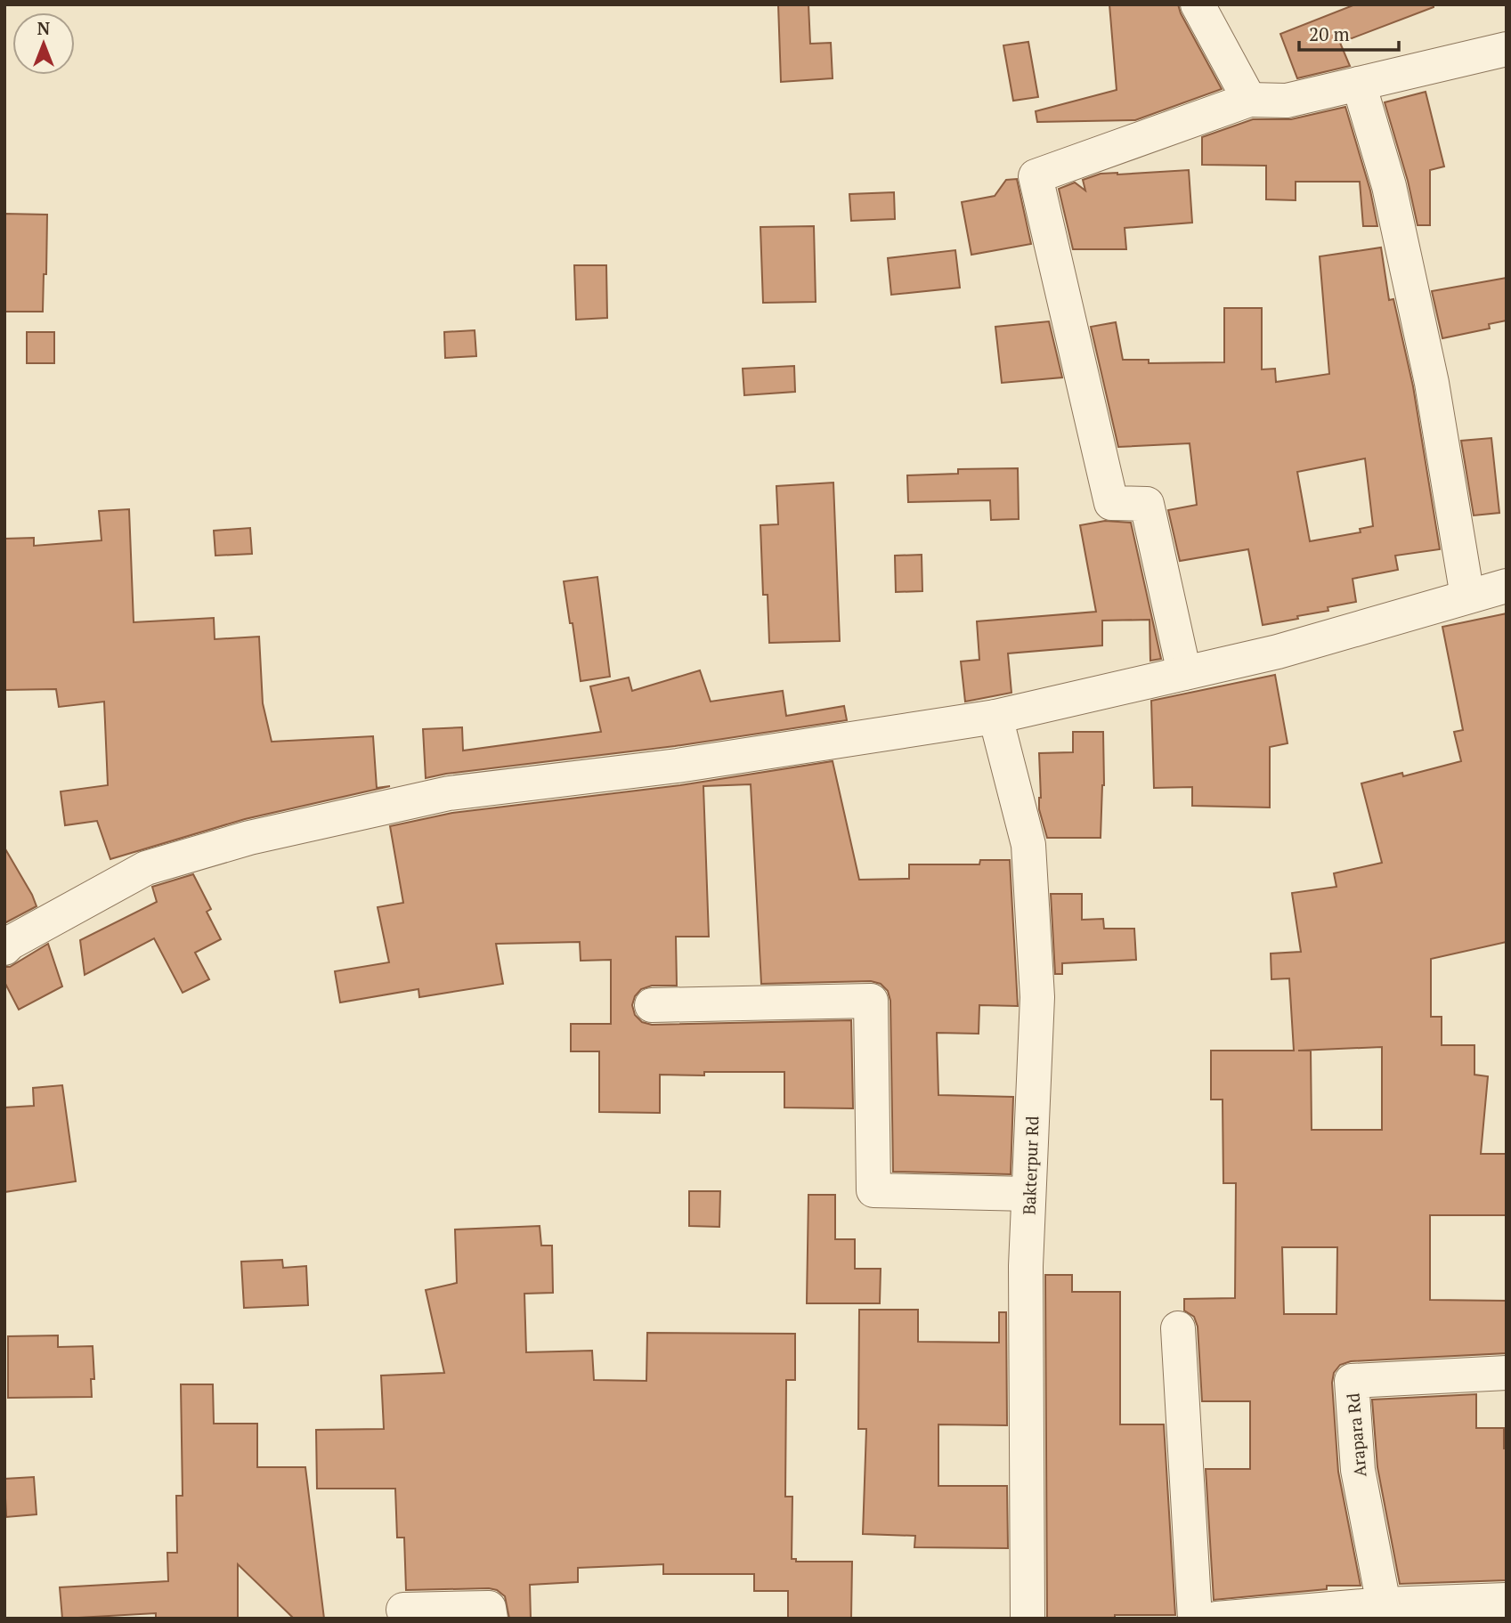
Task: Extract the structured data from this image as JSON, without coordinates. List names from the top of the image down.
{
  "streets": {
    "street": ["Bakterpur Rd", "Arapara Rd"]
  },
  "scale_bar": "20 m",
  "north": "top"
}
